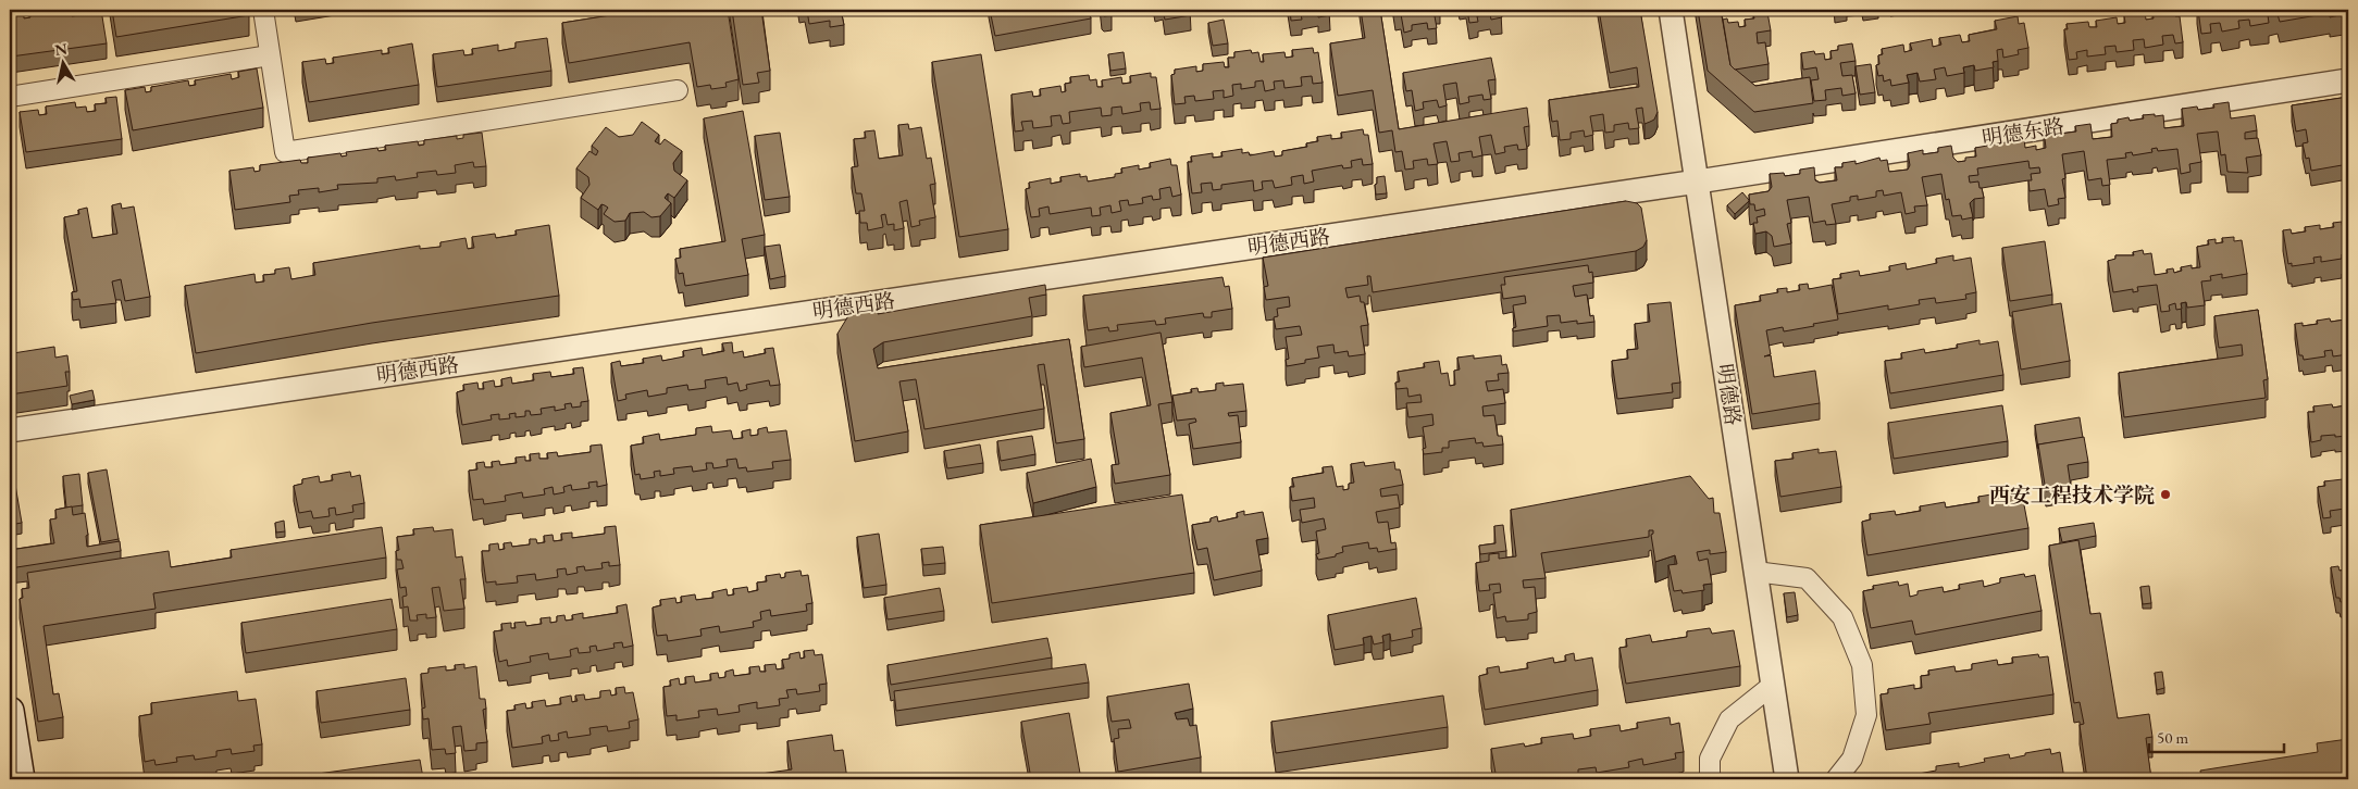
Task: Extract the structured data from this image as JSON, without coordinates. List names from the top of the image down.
{
  "streets": {
    "street": ["明德东路", "明德西路", "明德路"]
  },
  "crossings": [
    ["明德东路", "明德西路"],
    ["明德东路", "明德路"],
    ["明德西路", "明德路"]
  ],
  "places": ["西安工程技术学院"],
  "scale_bar": "50 m",
  "north": "top"
}
